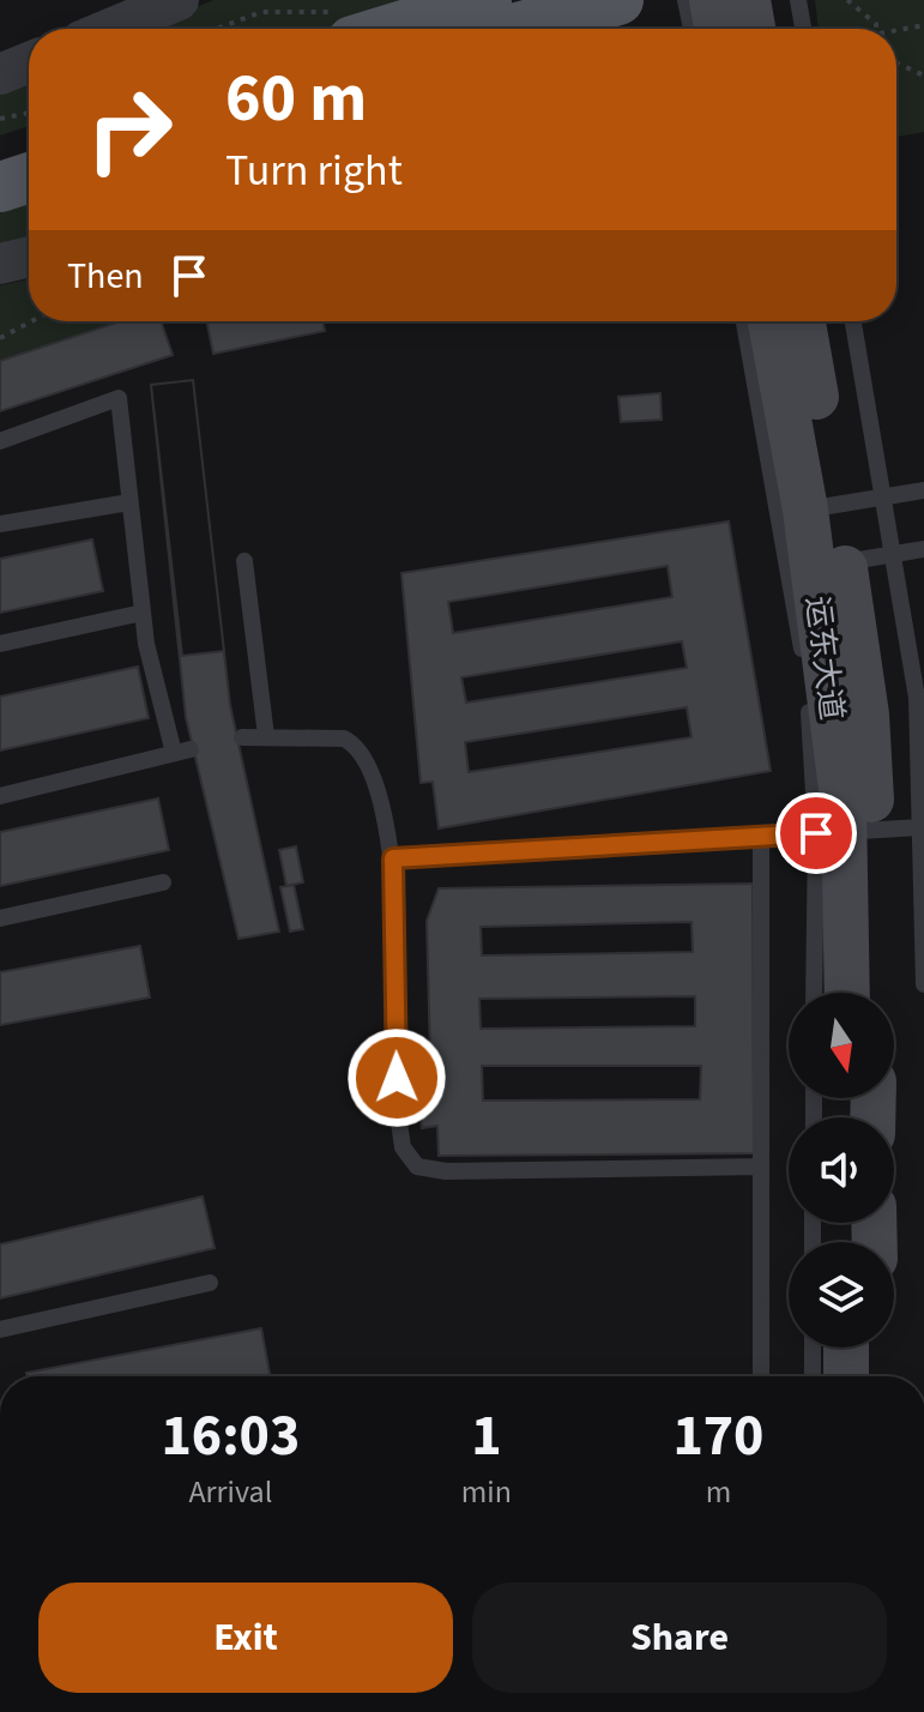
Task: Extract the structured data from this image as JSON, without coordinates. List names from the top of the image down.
{
  "streets": {
    "main road": ["运东大道"]
  },
  "north": "bottom",
  "page": {
    "turn": ["60 m", "Turn right"],
    "then": "Then",
    "eta": [
      "16:03",
      "Arrival",
      "1",
      "min",
      "170",
      "m"
    ],
    "buttons": ["Exit", "Share"]
  }
}
